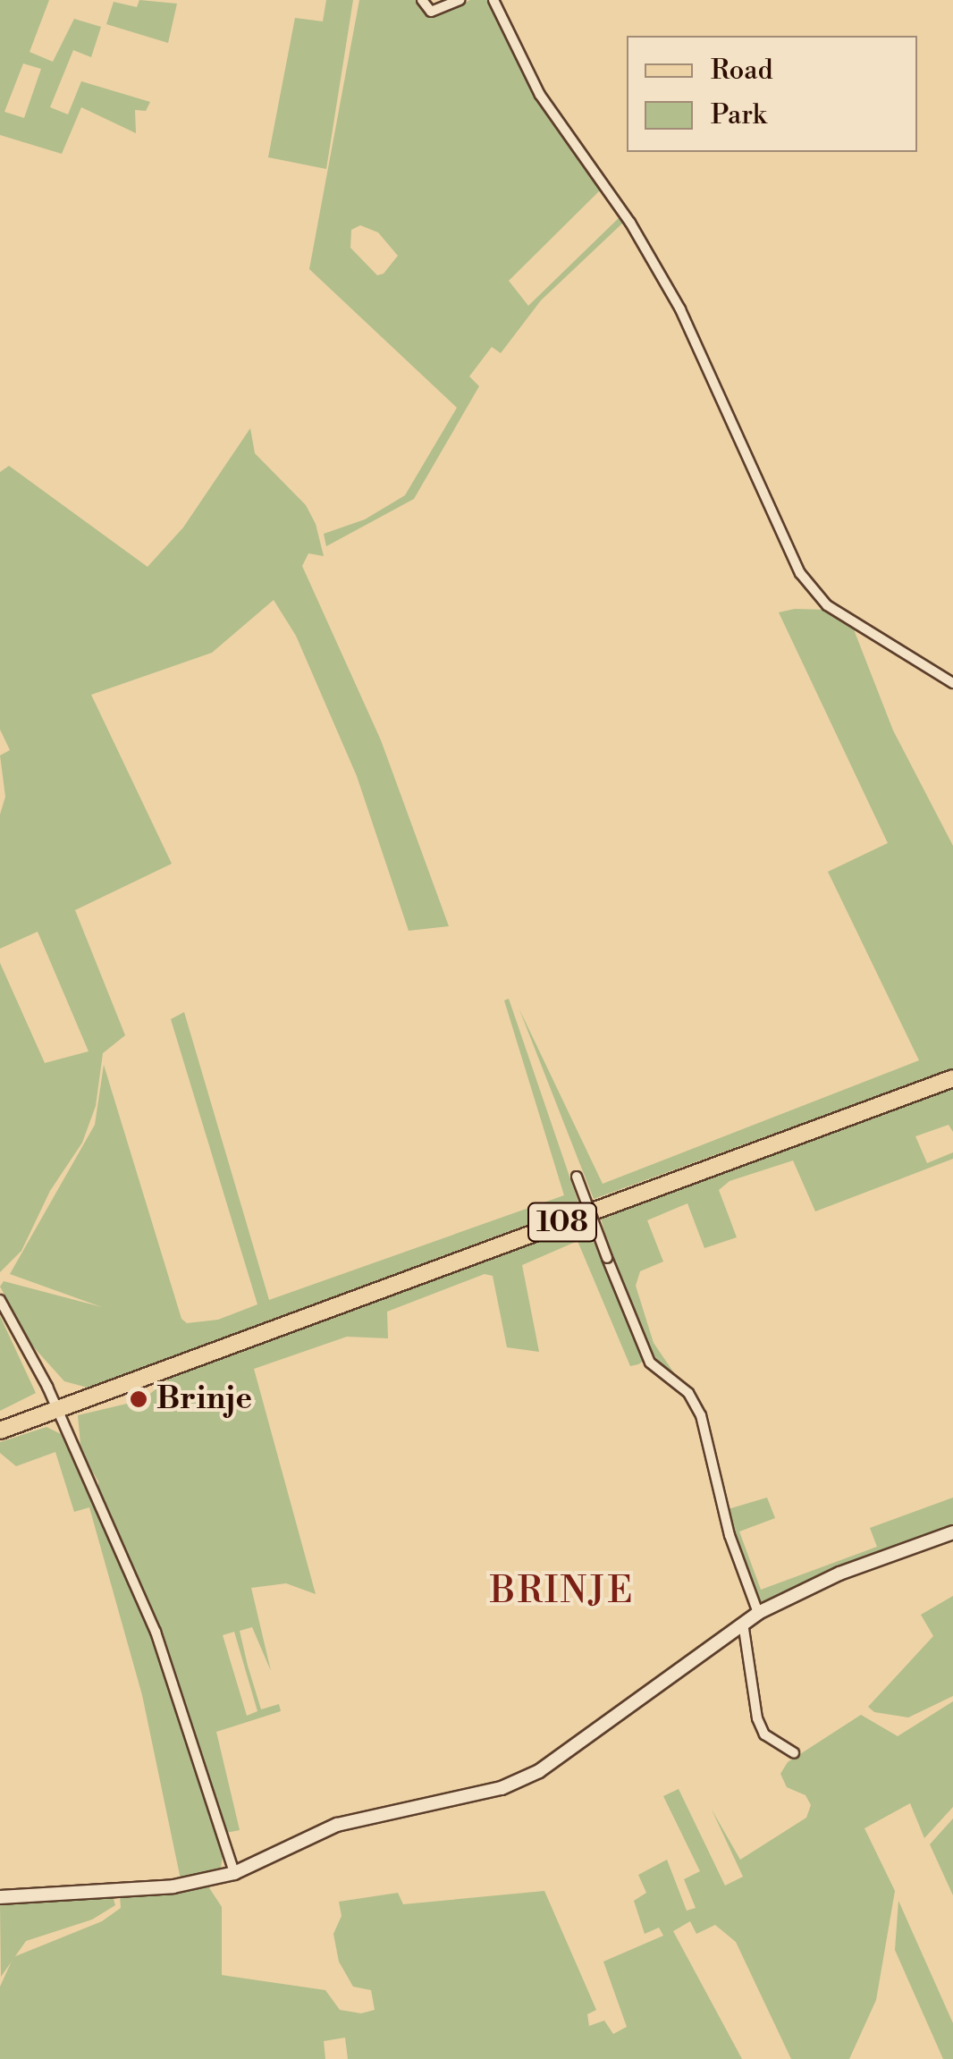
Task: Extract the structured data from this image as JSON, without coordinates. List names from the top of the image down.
{
  "streets": {
    "main road": ["108"]
  },
  "districts": ["BRINJE"],
  "places": ["Brinje"],
  "legend": ["Road", "Park"]
}
